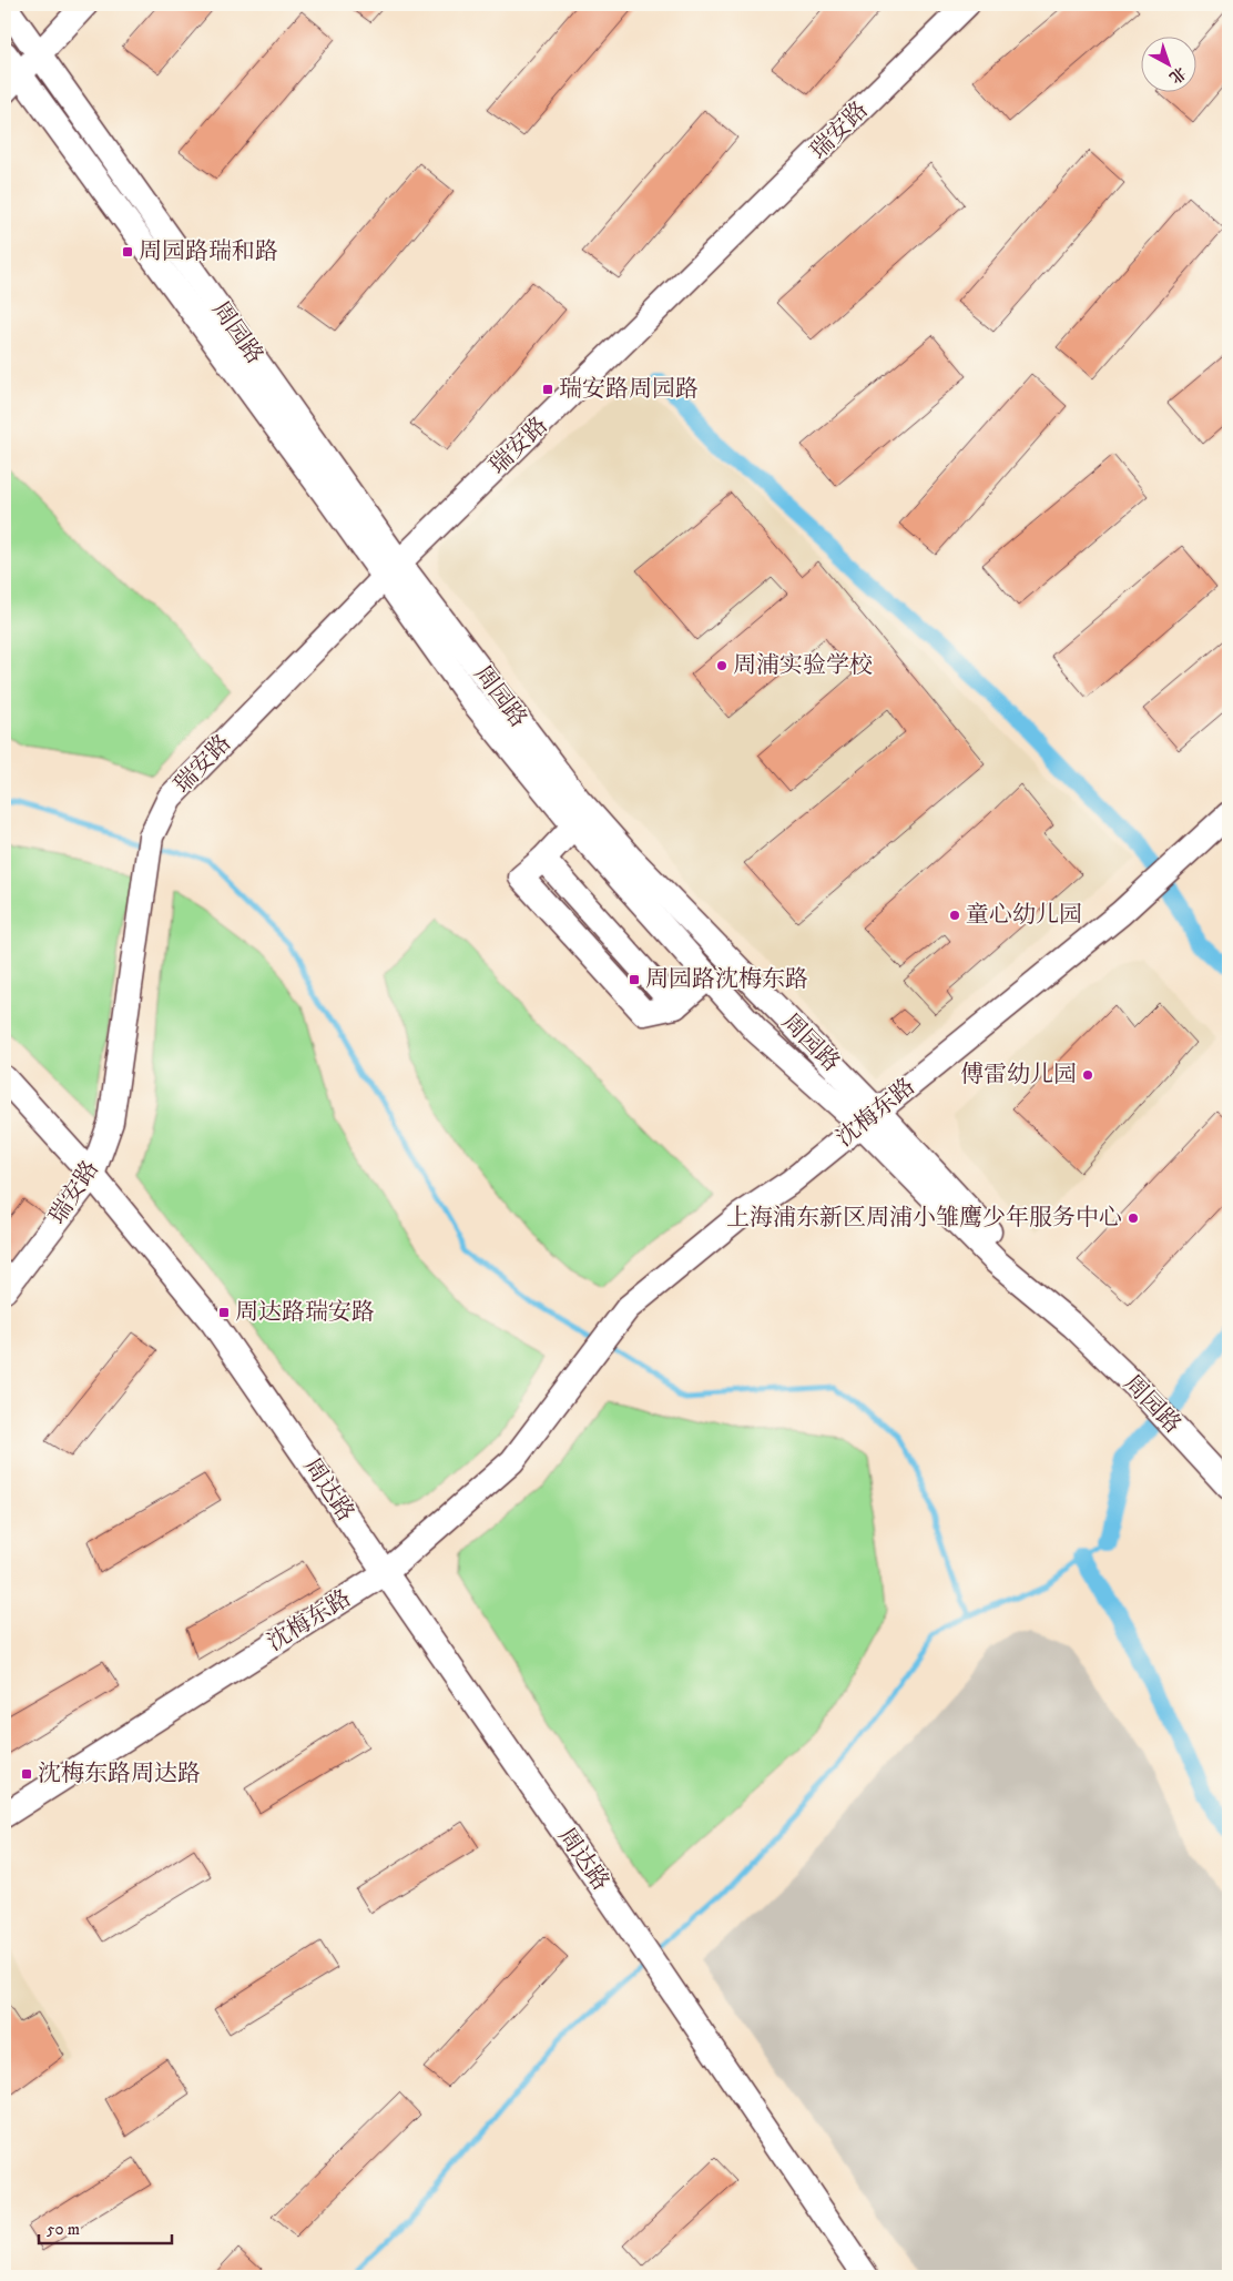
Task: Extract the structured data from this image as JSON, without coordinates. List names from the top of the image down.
{
  "streets": {
    "street": [
      "瑞安路",
      "周园路",
      "沈梅东路",
      "周达路"
    ]
  },
  "crossings": [
    ["瑞安路", "周园路"],
    ["瑞安路", "周达路"],
    ["周园路", "沈梅东路"],
    ["沈梅东路", "周达路"]
  ],
  "places": {
    "transit": [
      "周园路瑞和路",
      "瑞安路周园路",
      "周园路沈梅东路",
      "周达路瑞安路",
      "沈梅东路周达路"
    ],
    "other": [
      "周浦实验学校",
      "童心幼儿园",
      "傅雷幼儿园",
      "上海浦东新区周浦小雏鹰少年服务中心"
    ]
  },
  "scale_bar": "50 m",
  "north": "bottom right"
}
